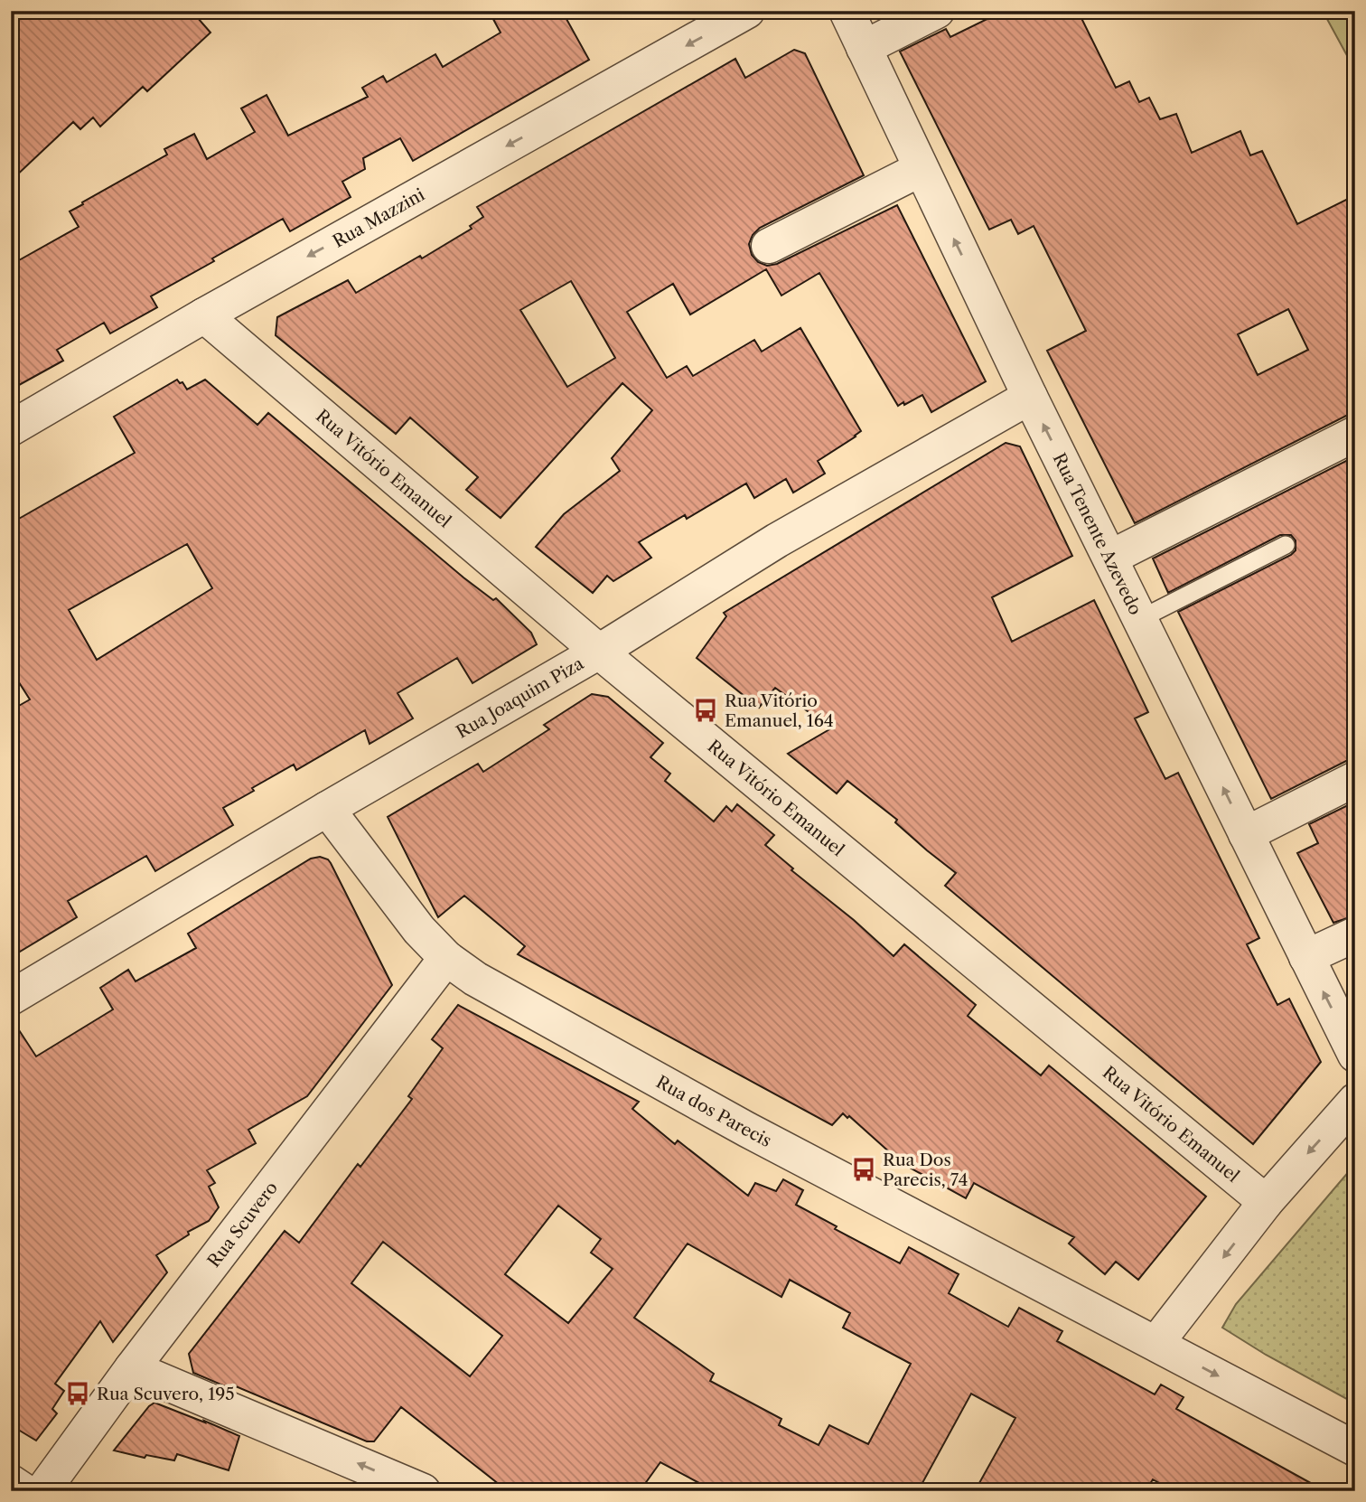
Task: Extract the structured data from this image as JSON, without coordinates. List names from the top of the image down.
{
  "streets": {
    "street": [
      "Rua Mazzini",
      "Rua Vitório Emanuel",
      "Rua Tenente Azevedo",
      "Rua Joaquim Piza",
      "Rua dos Parecis",
      "Rua Scuvero"
    ]
  },
  "crossings": [
    ["Rua Mazzini", "Rua Vitório Emanuel"],
    ["Rua Vitório Emanuel", "Rua Joaquim Piza"],
    ["Rua Tenente Azevedo", "Rua Joaquim Piza"],
    ["Rua Joaquim Piza", "Rua dos Parecis"],
    ["Rua dos Parecis", "Rua Scuvero"]
  ],
  "one_way": ["Rua Mazzini", "Rua Tenente Azevedo"],
  "places": {
    "bus stop": ["Rua Vitório Emanuel, 164", "Rua Dos Parecis, 74", "Rua Scuvero, 195"]
  }
}
